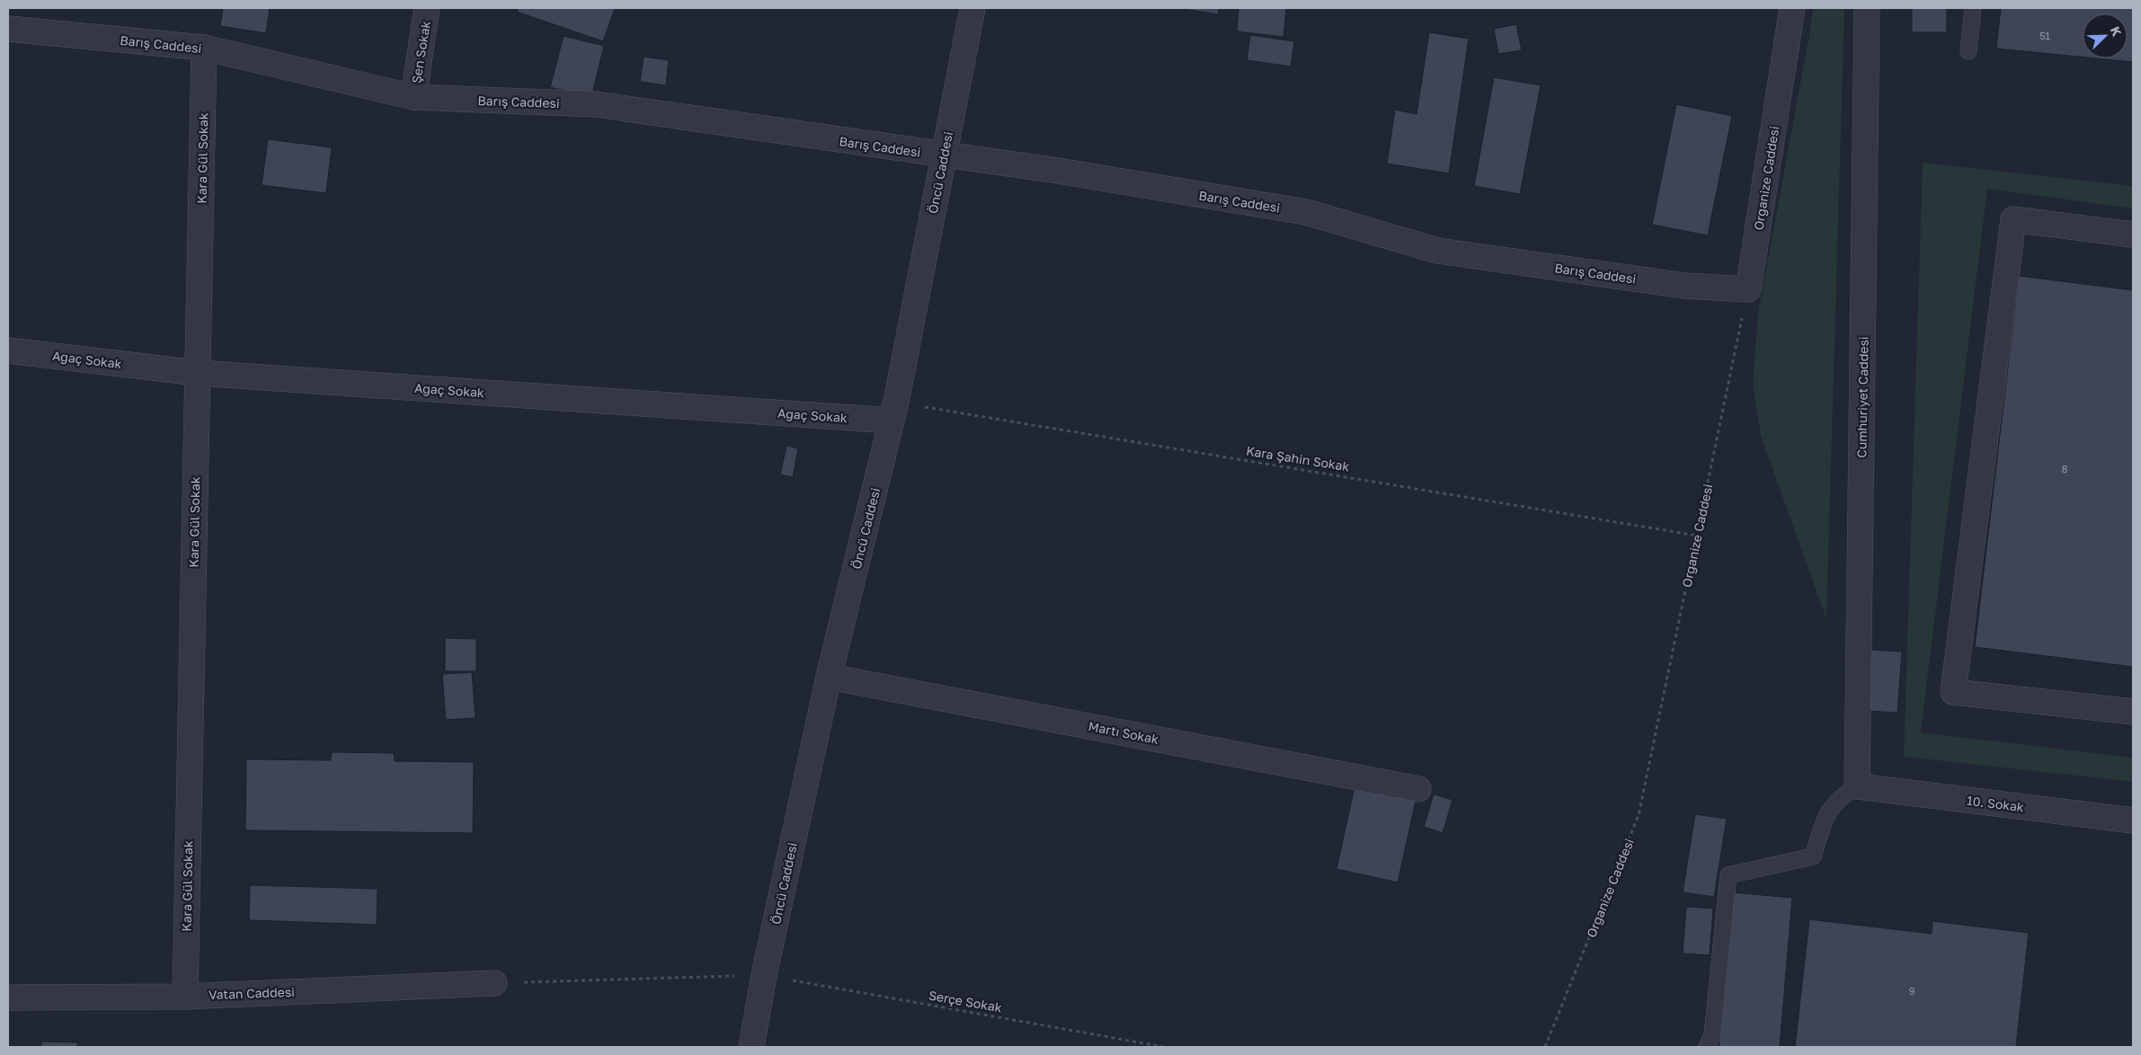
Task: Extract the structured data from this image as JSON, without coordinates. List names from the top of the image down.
{
  "streets": {
    "street": [
      "Barış Caddesi",
      "Şen Sokak",
      "Kara Gül Sokak",
      "Öncü Caddesi",
      "Organize Caddesi",
      "Ağaç Sokak",
      "Cumhuriyet Caddesi",
      "Martı Sokak",
      "10. Sokak",
      "Vatan Caddesi"
    ],
    "path": ["Kara Şahin Sokak", "Serçe Sokak"]
  },
  "crossings": [
    ["Barış Caddesi", "Şen Sokak"],
    ["Barış Caddesi", "Kara Gül Sokak"],
    ["Barış Caddesi", "Öncü Caddesi"],
    ["Barış Caddesi", "Organize Caddesi"],
    ["Kara Gül Sokak", "Ağaç Sokak"],
    ["Kara Gül Sokak", "Vatan Caddesi"],
    ["Öncü Caddesi", "Ağaç Sokak"],
    ["Öncü Caddesi", "Kara Şahin Sokak"],
    ["Öncü Caddesi", "Martı Sokak"],
    ["Öncü Caddesi", "Serçe Sokak"],
    ["Organize Caddesi", "Kara Şahin Sokak"],
    ["Ağaç Sokak", "Kara Şahin Sokak"],
    ["Cumhuriyet Caddesi", "10. Sokak"],
    ["Vatan Caddesi", "Serçe Sokak"]
  ],
  "house_numbers": ["51", "8", "9"],
  "north": "top right"
}
